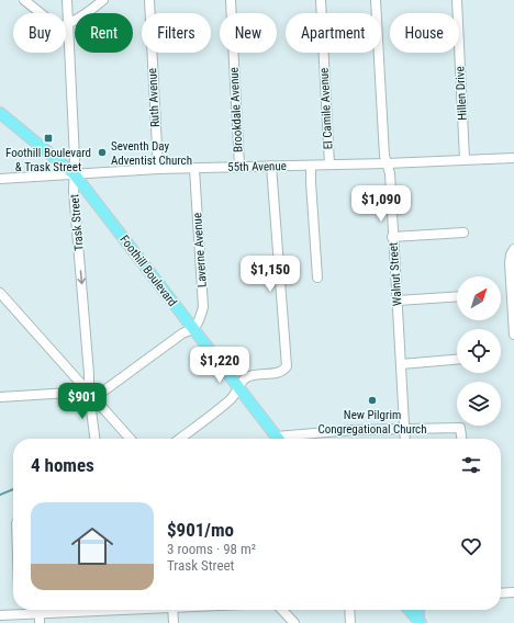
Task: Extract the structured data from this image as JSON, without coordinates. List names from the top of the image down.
{
  "streets": {
    "main road": ["Foothill Boulevard"],
    "street": [
      "Hillen Drive",
      "Ruth Avenue",
      "El Camile Avenue",
      "Brookdale Avenue",
      "55th Avenue",
      "Trask Street",
      "Laverne Avenue",
      "Walnut Street"
    ]
  },
  "crossings": [
    ["Hillen Drive", "55th Avenue"],
    ["Ruth Avenue", "55th Avenue"],
    ["El Camile Avenue", "55th Avenue"],
    ["Brookdale Avenue", "55th Avenue"],
    ["55th Avenue", "Trask Street"],
    ["55th Avenue", "Laverne Avenue"],
    ["55th Avenue", "Foothill Boulevard"],
    ["55th Avenue", "Walnut Street"],
    ["Trask Street", "Foothill Boulevard"],
    ["Laverne Avenue", "Foothill Boulevard"]
  ],
  "one_way": ["Trask Street"],
  "places": {
    "transit": ["Foothill Boulevard & Trask Street"],
    "other": ["Seventh Day Adventist Church", "New Pilgrim Congregational Church"]
  },
  "north": "top right",
  "page": {
    "chip": [
      "Buy",
      "Rent",
      "Filters",
      "New",
      "Apartment",
      "House"
    ],
    "price": [
      "$1,090",
      "$1,150",
      "$1,220",
      "$901"
    ],
    "heading": "4 homes",
    "list": [
      {
        "name": "$901/mo",
        "note": "3 rooms · 98 m² · Trask Street"
      }
    ]
  }
}
